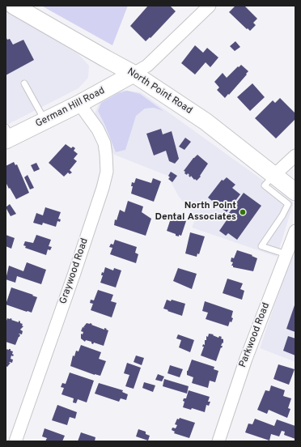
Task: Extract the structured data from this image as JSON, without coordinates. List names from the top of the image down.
{
  "streets": {
    "street": [
      "North Point Road",
      "German Hill Road",
      "Graywood Road",
      "Parkwood Road"
    ]
  },
  "crossings": [
    ["North Point Road", "German Hill Road"],
    ["German Hill Road", "Graywood Road"]
  ],
  "places": ["North Point Dental Associates"]
}
